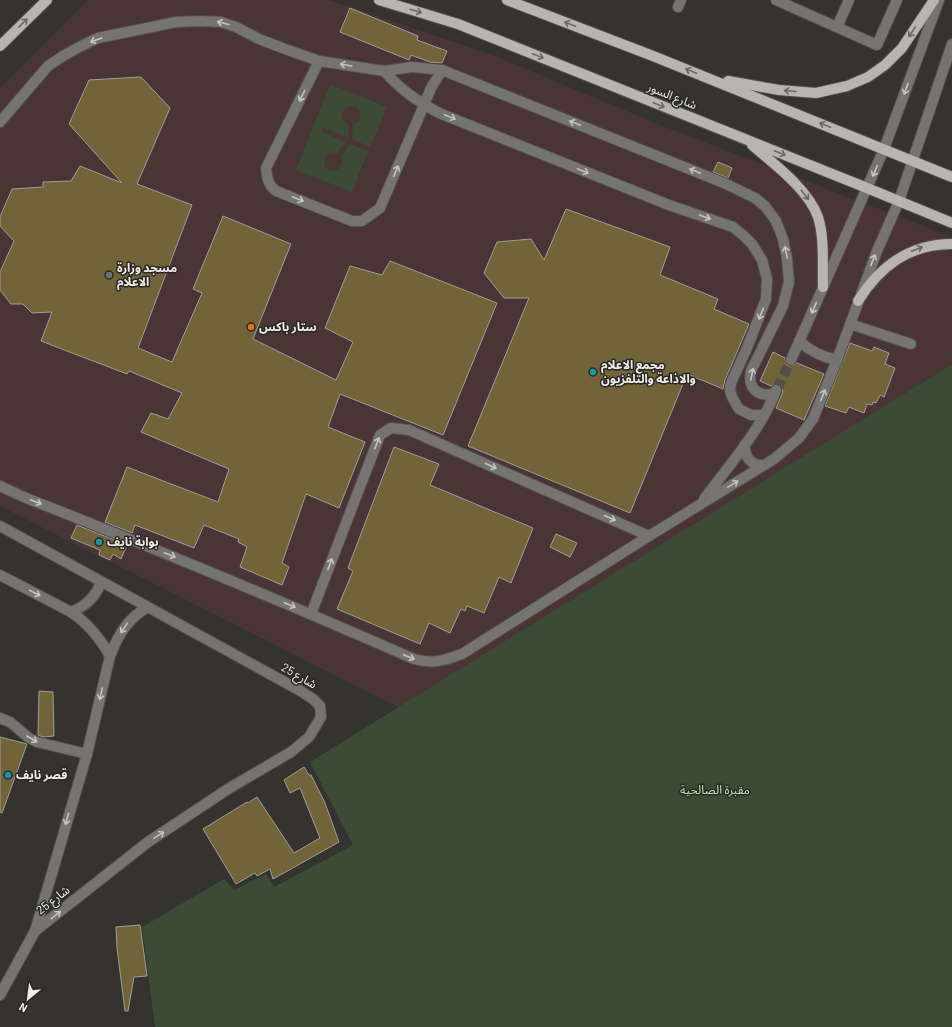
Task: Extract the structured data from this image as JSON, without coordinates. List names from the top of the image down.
{
  "streets": {
    "main road": ["شارع السور"],
    "lane": ["شارع 25"]
  },
  "parks": ["مقبرة الصالحية"],
  "places": [
    "مسجد وزارة الاعلام",
    "ستار باكس",
    "مجمع الاعلام والاذاعة والتلفزيون",
    "بوابة نايف",
    "قصر نايف"
  ],
  "north": "bottom left"
}
